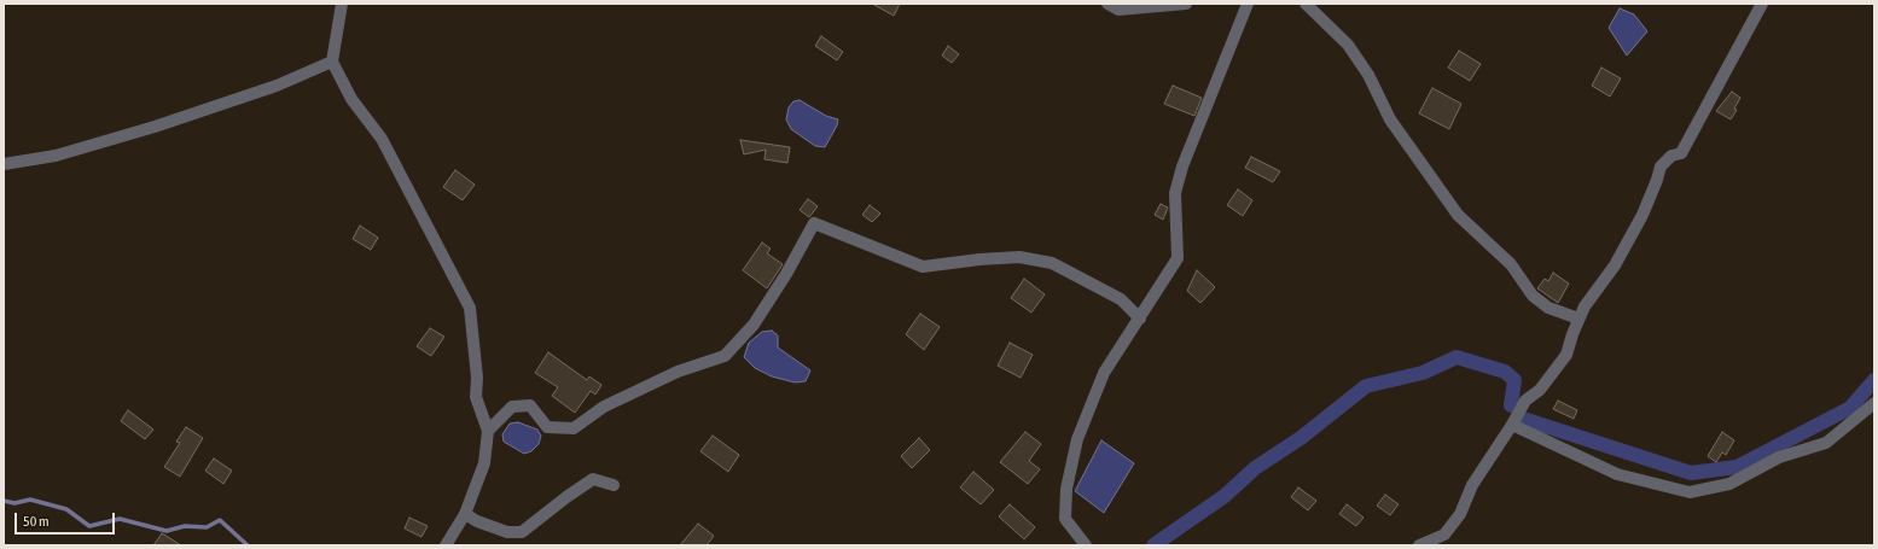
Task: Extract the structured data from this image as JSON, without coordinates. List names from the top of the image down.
{
  "scale_bar": "50 m"
}
